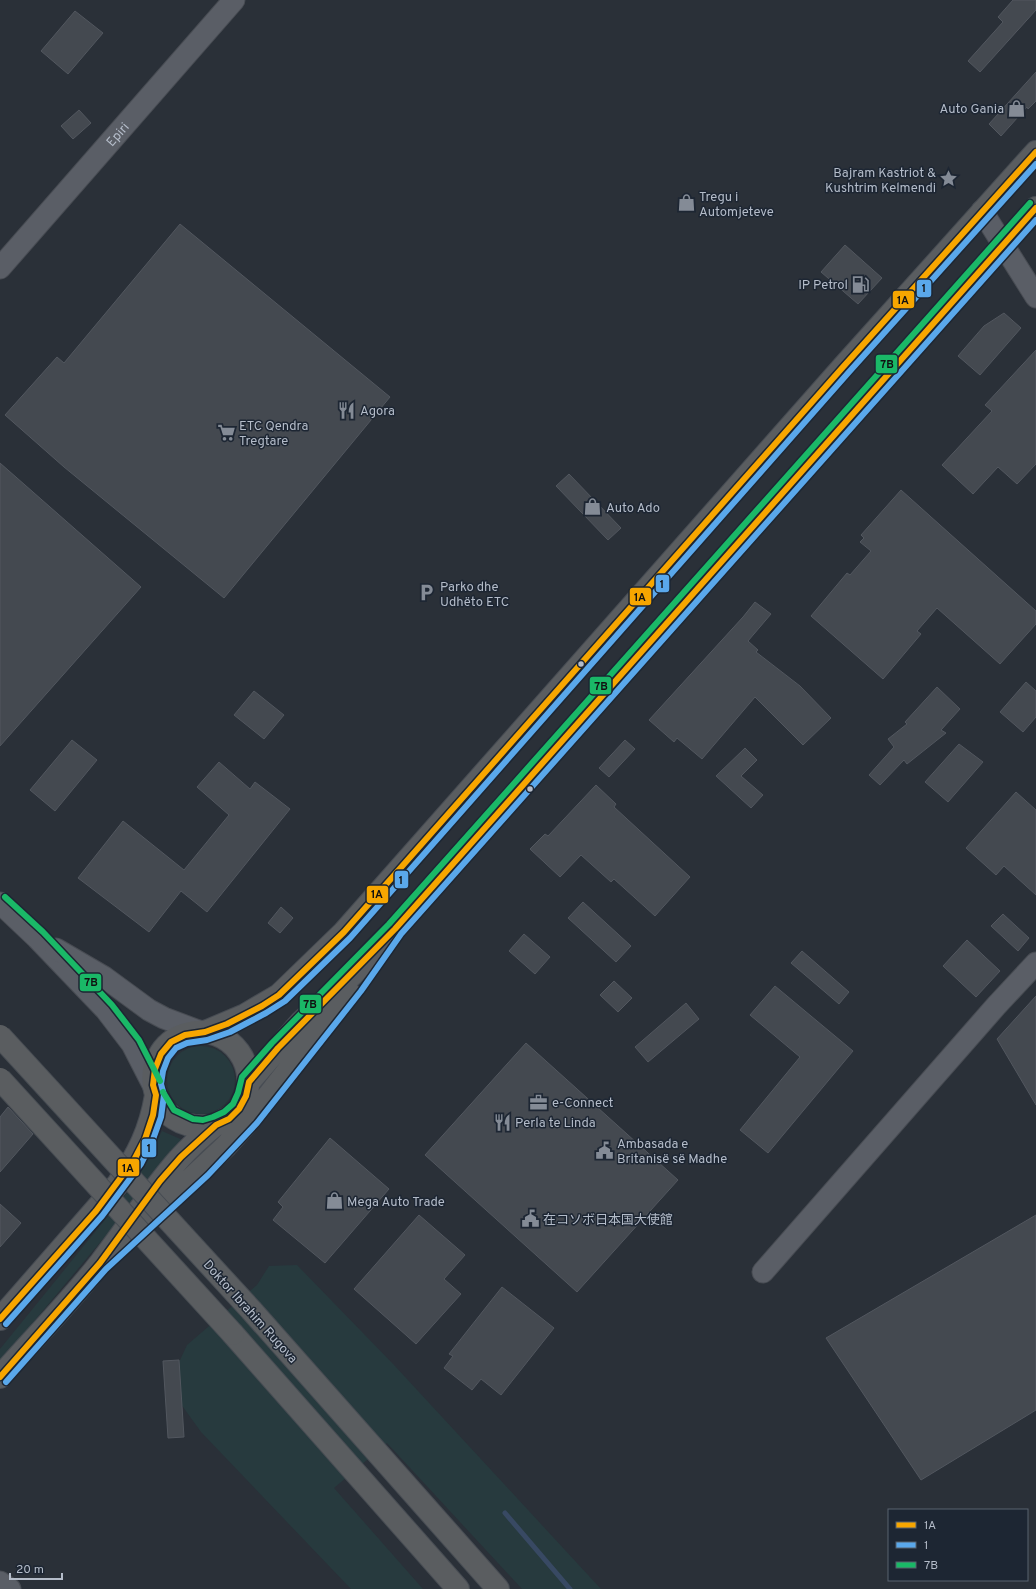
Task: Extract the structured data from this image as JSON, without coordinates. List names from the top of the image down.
{
  "streets": {
    "highway": ["Doktor Ibrahim Rugova"],
    "street": ["Epiri"]
  },
  "places": {
    "shop": [
      "Auto Gania",
      "Tregu i Automjeteve",
      "Auto Ado",
      "Mega Auto Trade"
    ],
    "place": ["Bajram Kastriot & Kushtrim Kelmendi"],
    "fuel station": ["IP Petrol"],
    "restaurant": ["Agora", "Perla te Linda"],
    "supermarket": ["ETC Qendra Tregtare"],
    "parking": ["Parko dhe Udhëto ETC"],
    "office": ["e-Connect"],
    "public building": ["Ambasada e Britanisë së Madhe", "在コソボ日本国大使館"]
  },
  "lines": ["transit line 1A", "transit line 1", "transit line 7B"],
  "legend": ["1A", "1", "7B"],
  "scale_bar": "20 m"
}
